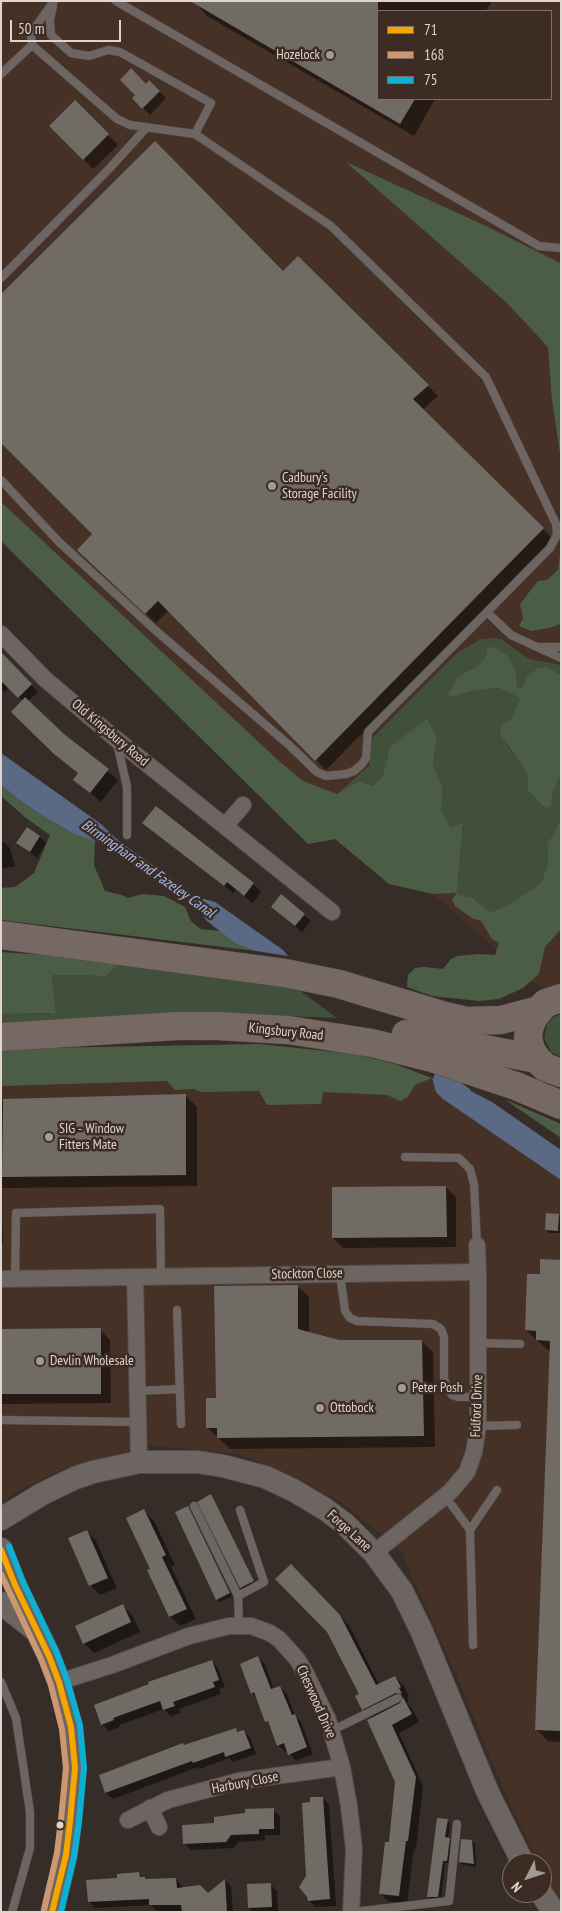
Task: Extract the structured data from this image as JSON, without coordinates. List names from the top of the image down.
{
  "streets": {
    "highway": ["Kingsbury Road"],
    "street": [
      "Old Kingsbury Road",
      "Stockton Close",
      "Fulford Drive",
      "Forge Lane",
      "Cheswood Drive",
      "Harbury Close"
    ]
  },
  "crossings": [
    ["Stockton Close", "Fulford Drive"],
    ["Fulford Drive", "Forge Lane"],
    ["Cheswood Drive", "Harbury Close"]
  ],
  "water": ["Birmingham and Fazeley Canal"],
  "places": [
    "Hozelock",
    "Cadbury's Storage Facility",
    "SIG - Window Fitters Mate",
    "Devlin Wholesale",
    "Peter Posh",
    "Ottobock"
  ],
  "lines": ["transit line 75", "transit line 71", "transit line 168"],
  "legend": ["71", "168", "75"],
  "scale_bar": "50 m",
  "north": "bottom left"
}
